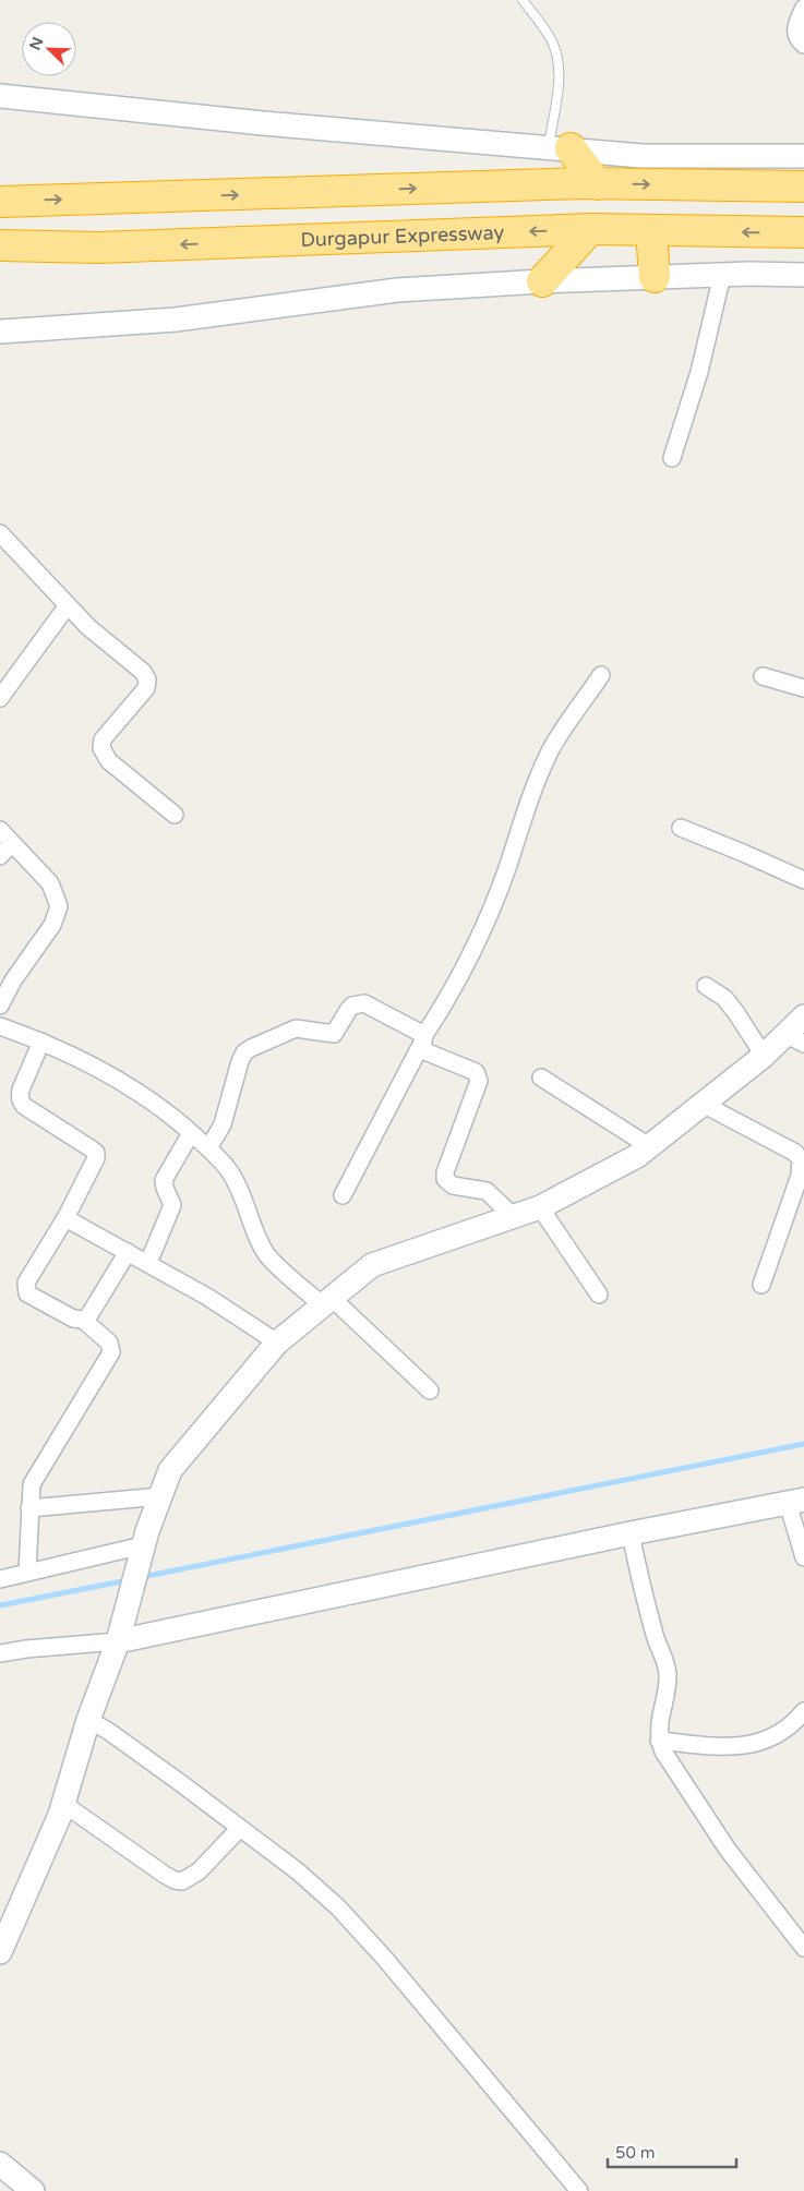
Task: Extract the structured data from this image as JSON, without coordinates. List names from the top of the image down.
{
  "streets": {
    "highway": ["Durgapur Expressway"]
  },
  "scale_bar": "50 m",
  "north": "top left"
}
